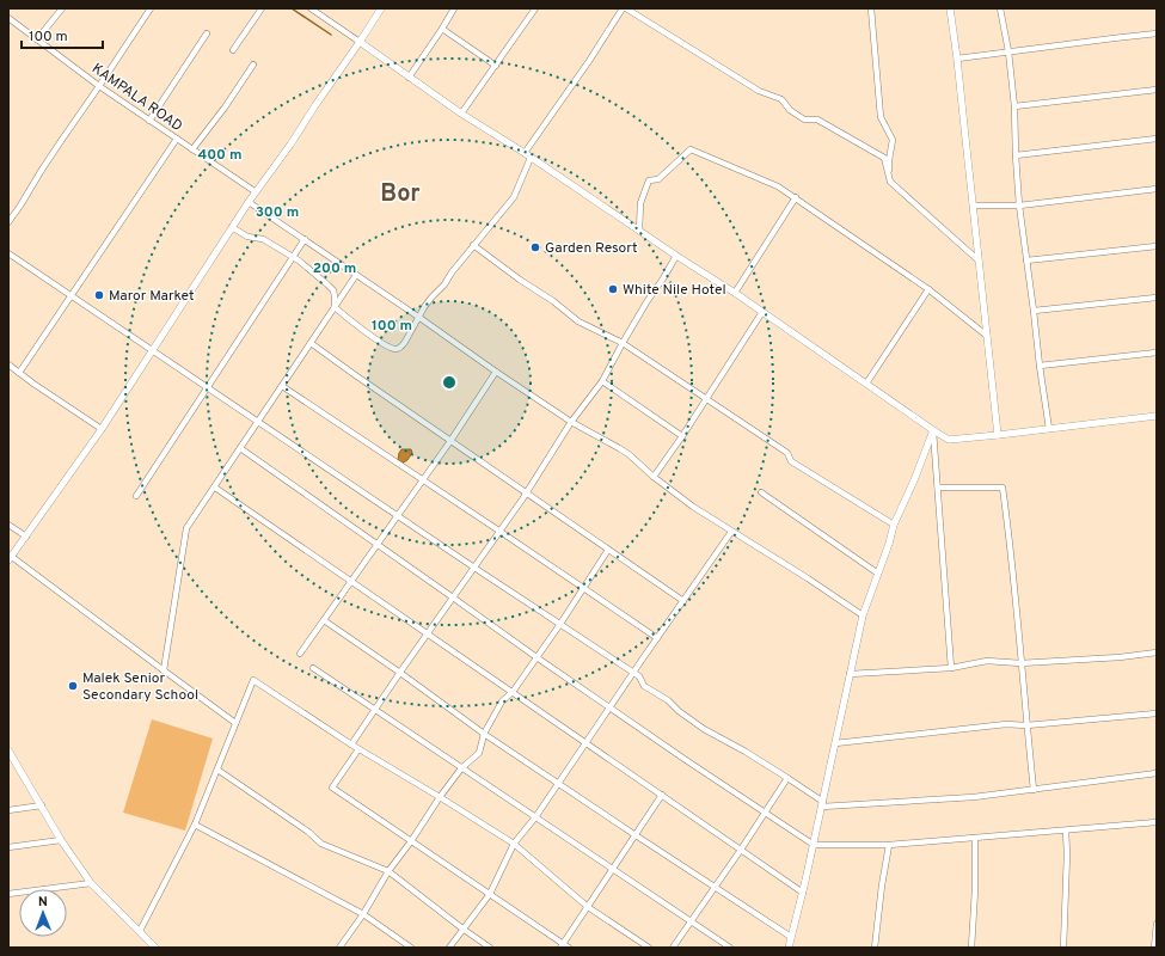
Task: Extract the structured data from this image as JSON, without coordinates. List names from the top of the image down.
{
  "streets": {
    "street": ["KAMPALA ROAD"]
  },
  "districts": ["Bor"],
  "places": [
    "Garden Resort",
    "White Nile Hotel",
    "Maror Market",
    "Malek Senior Secondary School"
  ],
  "scale_bar": "100 m",
  "north": "top",
  "rings": [
    "400 m",
    "300 m",
    "200 m",
    "100 m"
  ]
}
